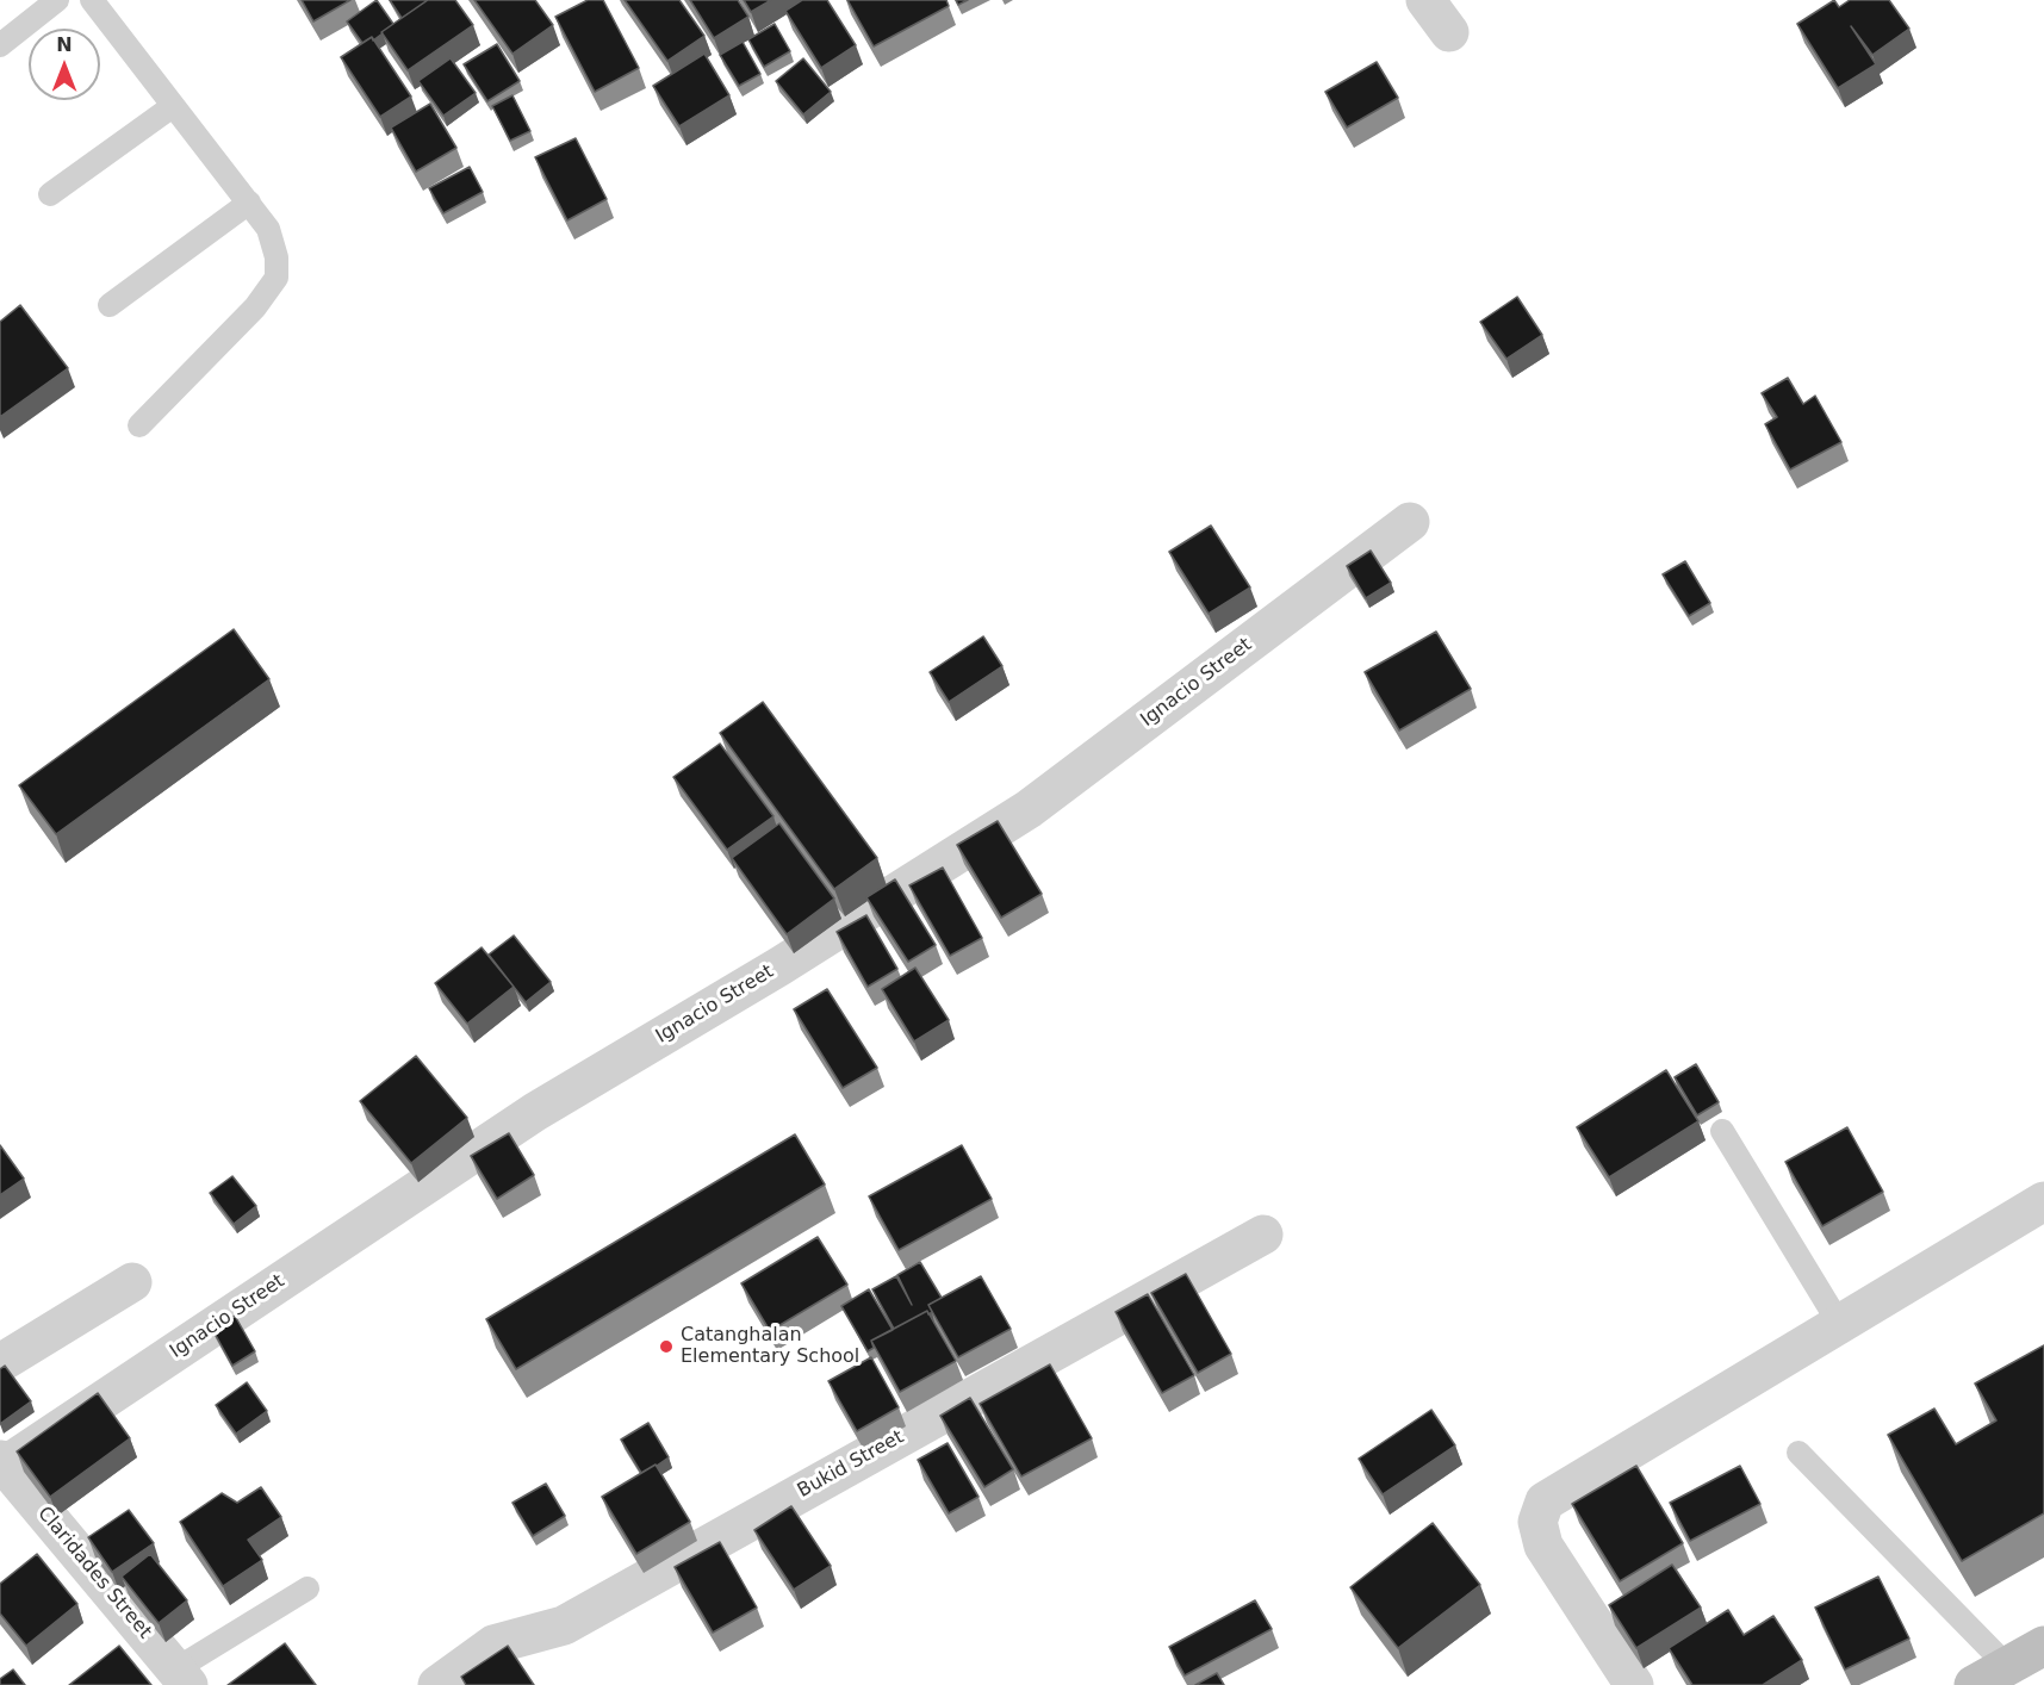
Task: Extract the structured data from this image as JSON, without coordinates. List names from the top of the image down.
{
  "streets": {
    "street": ["Ignacio Street", "Bukid Street", "Claridades Street"]
  },
  "crossings": [
    ["Ignacio Street", "Claridades Street"]
  ],
  "places": ["Catanghalan Elementary School"],
  "north": "top"
}
